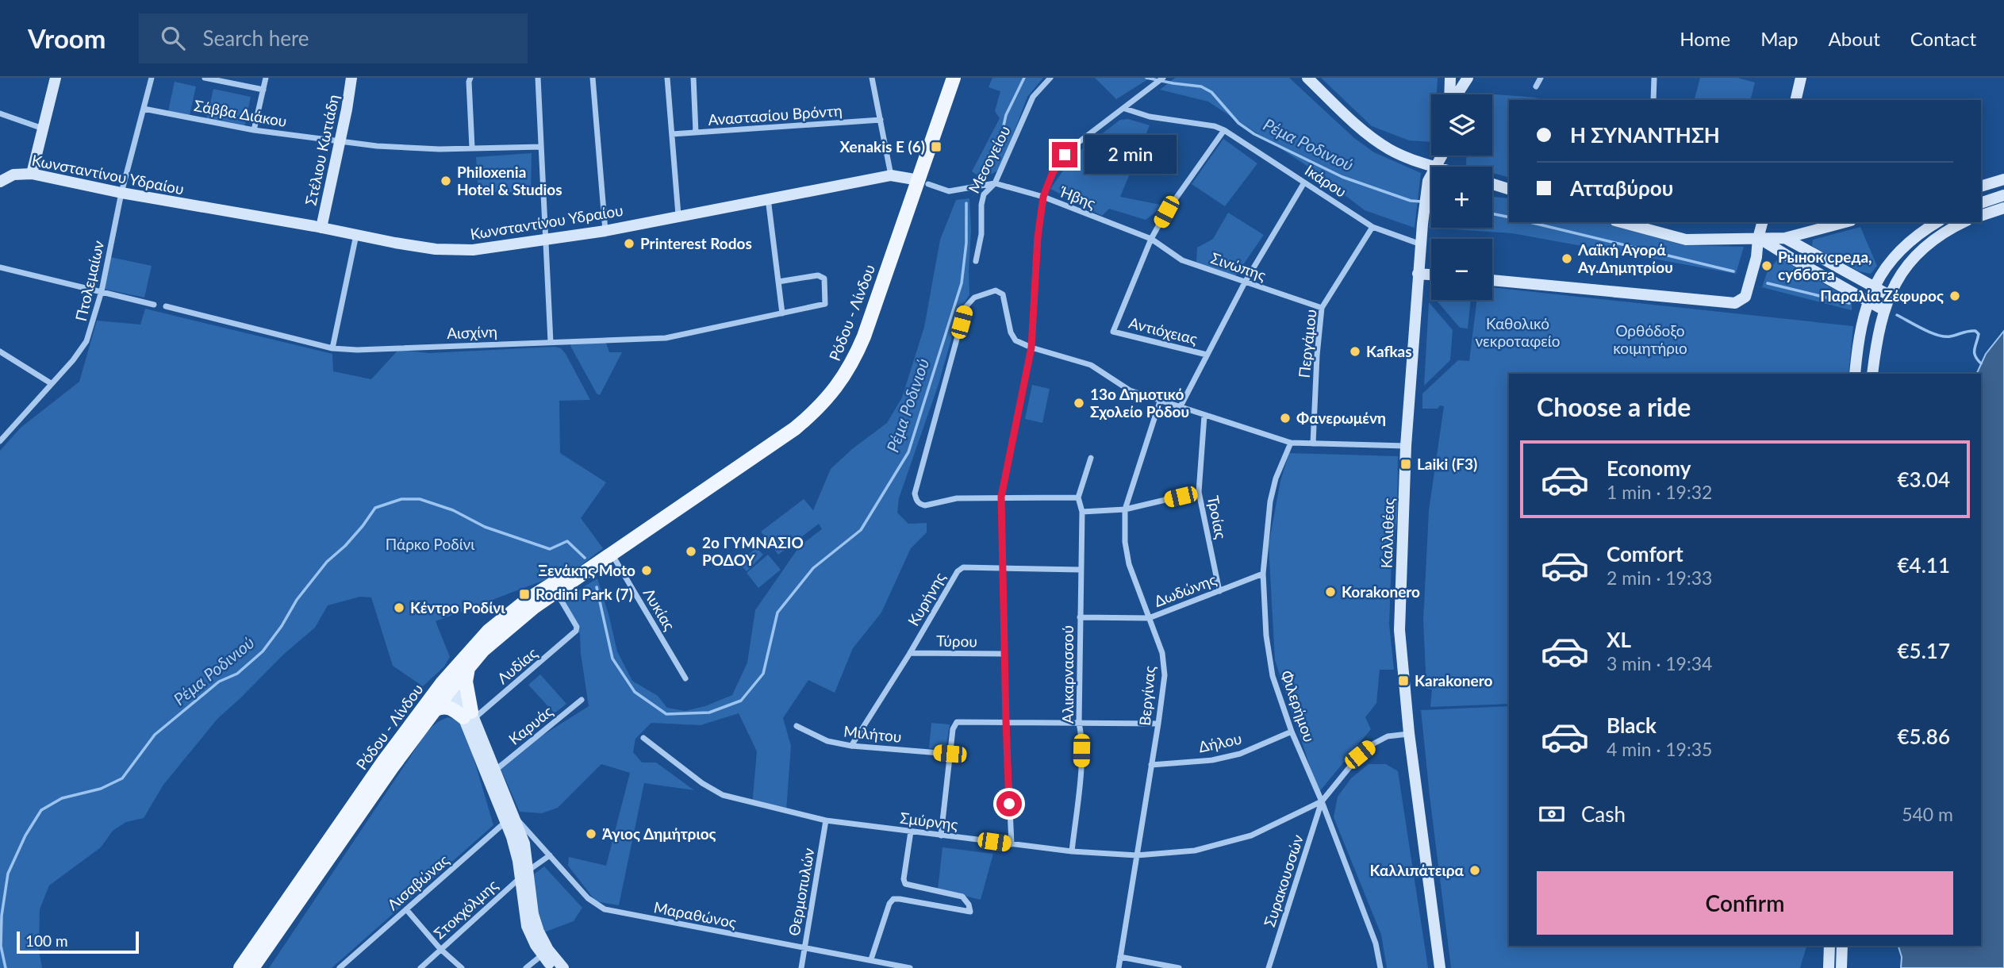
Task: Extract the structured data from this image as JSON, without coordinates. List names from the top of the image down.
{
  "streets": {
    "main road": [
      "Στέλιου Κωτιάδη",
      "Κωνσταντίνου Υδραίου",
      "Ρόδου - Λίνδου",
      "Καλλιθέας"
    ],
    "street": [
      "Σάββα Διάκου",
      "Αναστασίου Βρόντη",
      "Μεσογείου",
      "Ικάρου",
      "Ήβης",
      "Σινώπης",
      "Πτολεμαίων",
      "Αντιόχειας",
      "Αισχίνη",
      "Περγάμου",
      "Τροίας",
      "Δωδώνης",
      "Κυρήνης",
      "Λυκίας",
      "Τύρου",
      "Λυδίας",
      "Αλικαρνασσού",
      "Βεργίνας",
      "Φιλερήμου",
      "Καρυάς",
      "Μιλήτου",
      "Δήλου",
      "Σμύρνης",
      "Συρακουσσών",
      "Λισαβώνας",
      "Θερμοπυλών",
      "Στοκχόλμης",
      "Μαραθώνος"
    ]
  },
  "crossings": [
    ["Σάββα Διάκου", "Στέλιου Κωτιάδη"],
    ["Σάββα Διάκου", "Πτολεμαίων"],
    ["Στέλιου Κωτιάδη", "Κωνσταντίνου Υδραίου"],
    ["Μεσογείου", "Ήβης"],
    ["Κωνσταντίνου Υδραίου", "Πτολεμαίων"],
    ["Κωνσταντίνου Υδραίου", "Ρόδου - Λίνδου"],
    ["Ικάρου", "Περγάμου"],
    ["Ικάρου", "Καλλιθέας"],
    ["Ήβης", "Σινώπης"],
    ["Ήβης", "Αντιόχειας"],
    ["Σινώπης", "Αντιόχειας"],
    ["Σινώπης", "Περγάμου"],
    ["Ρόδου - Λίνδου", "Λυκίας"],
    ["Ρόδου - Λίνδου", "Λυδίας"],
    ["Τροίας", "Δωδώνης"],
    ["Δωδώνης", "Αλικαρνασσού"],
    ["Δωδώνης", "Βεργίνας"],
    ["Δωδώνης", "Φιλερήμου"],
    ["Κυρήνης", "Τύρου"],
    ["Κυρήνης", "Αλικαρνασσού"],
    ["Κυρήνης", "Μιλήτου"],
    ["Αλικαρνασσού", "Σμύρνης"],
    ["Βεργίνας", "Δήλου"],
    ["Βεργίνας", "Σμύρνης"],
    ["Φιλερήμου", "Δήλου"],
    ["Φιλερήμου", "Σμύρνης"],
    ["Φιλερήμου", "Συρακουσσών"],
    ["Σμύρνης", "Συρακουσσών"],
    ["Σμύρνης", "Θερμοπυλών"],
    ["Λισαβώνας", "Μαραθώνος"],
    ["Θερμοπυλών", "Μαραθώνος"],
    ["Στοκχόλμης", "Μαραθώνος"]
  ],
  "water": ["Ρέμα Ροδινιού"],
  "parks": ["Καθολικό νεκροταφείο", "Ορθόδοξο κοιμητήριο", "Πάρκο Ροδίνι"],
  "places": {
    "transit": [
      "Xenakis E (6)",
      "Laiki (F3)",
      "Rodini Park (7)",
      "Karakonero"
    ],
    "other": [
      "Philoxenia Hotel & Studios",
      "Printerest Rodos",
      "Λαΐκή Αγορά Αγ.Δημητρίου",
      "Рынок среда, суббота",
      "Παραλία Ζέφυρος",
      "Kafkas",
      "13ο Δημοτικό Σχολείο Ρόδου",
      "Φανερωμένη",
      "2ο ΓΥΜΝΑΣΙΟ ΡΟΔΟΥ",
      "Ξενάκης Moto",
      "Korakonero",
      "Κέντρο Ροδίνι",
      "Άγιος Δημήτριος",
      "Καλλιπάτειρα"
    ]
  },
  "scale_bar": "100 m",
  "page": {
    "header": "Vroom",
    "search": "Search here",
    "nav": [
      "Home",
      "Map",
      "About",
      "Contact"
    ],
    "map_buttons": ["+", "−"],
    "banner": ["Η ΣΥΝΑΝΤΗΣΗ", "Ατταβύρου"],
    "bubble": "2 min",
    "heading": "Choose a ride",
    "list": [
      {
        "name": "Economy",
        "note": "1 min · 19:32",
        "value": "€3.04"
      },
      {
        "name": "Comfort",
        "note": "2 min · 19:33",
        "value": "€4.11"
      },
      {
        "name": "XL",
        "note": "3 min · 19:34",
        "value": "€5.17"
      },
      {
        "name": "Black",
        "note": "4 min · 19:35",
        "value": "€5.86"
      }
    ],
    "pay": ["Cash", "540 m"],
    "buttons": "Confirm",
    "scale": "100 m"
  }
}
